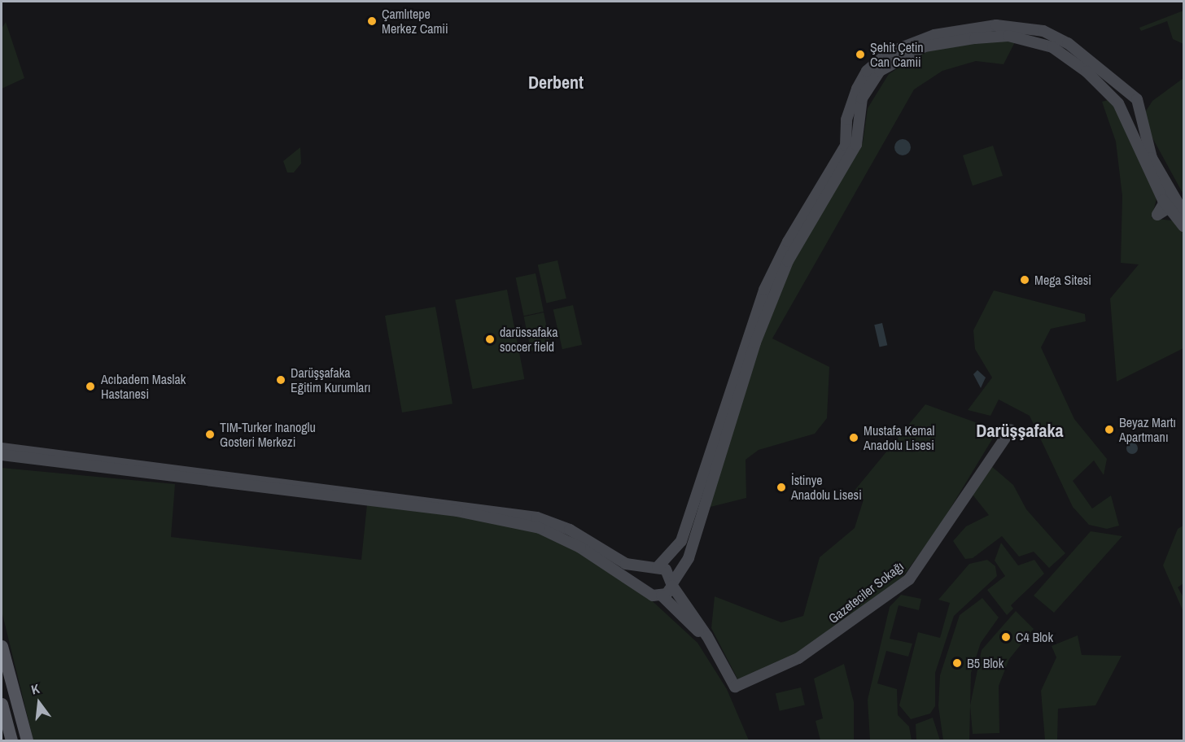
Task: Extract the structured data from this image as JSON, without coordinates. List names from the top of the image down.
{
  "streets": {
    "main road": ["Gazeteciler Sokağı"]
  },
  "districts": ["Derbent", "Darüşşafaka"],
  "places": [
    "Çamlıtepe Merkez Camii",
    "Şehit Çetin Can Camii",
    "Mega Sitesi",
    "darüssafaka soccer field",
    "Darüşşafaka Eğitim Kurumları",
    "Acıbadem Maslak Hastanesi",
    "Beyaz Martı Apartmanı",
    "TIM-Turker Inanoglu Gosteri Merkezi",
    "Mustafa Kemal Anadolu Lisesi",
    "İstinye Anadolu Lisesi",
    "C4 Blok",
    "B5 Blok"
  ],
  "north": "top"
}
